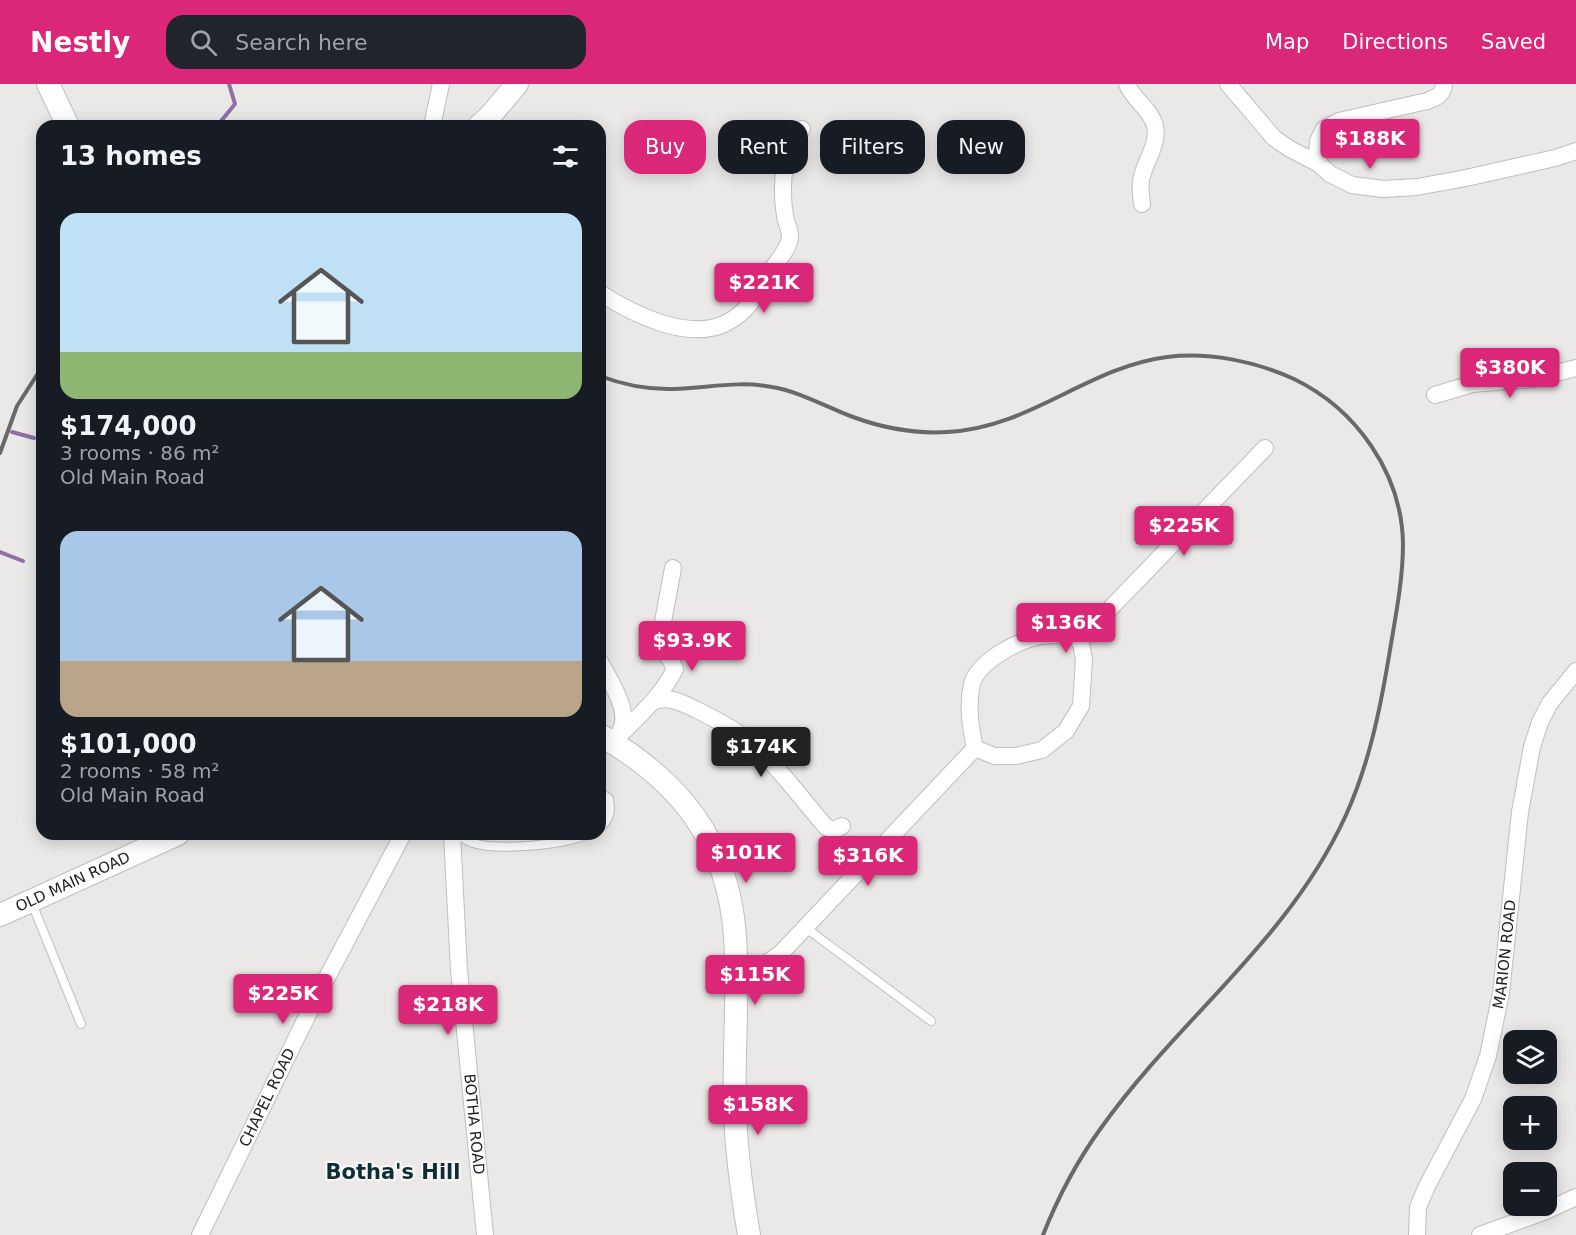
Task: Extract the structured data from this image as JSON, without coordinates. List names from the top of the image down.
{
  "streets": {
    "main road": ["OLD MAIN ROAD"],
    "street": ["MARION ROAD", "CHAPEL ROAD", "BOTHA ROAD"]
  },
  "districts": ["Botha's Hill"],
  "page": {
    "header": "Nestly",
    "search": "Search here",
    "nav": ["Map", "Directions", "Saved"],
    "price": [
      "$188K",
      "$221K",
      "$380K",
      "$225K",
      "$136K",
      "$93.9K",
      "$174K",
      "$101K",
      "$316K",
      "$115K",
      "$225K",
      "$218K",
      "$158K"
    ],
    "chip": [
      "Buy",
      "Rent",
      "Filters",
      "New"
    ],
    "heading": "13 homes",
    "list": [
      {
        "name": "$174,000",
        "note": "3 rooms · 86 m² · Old Main Road"
      },
      {
        "name": "$101,000",
        "note": "2 rooms · 58 m² · Old Main Road"
      }
    ],
    "map_buttons": ["+", "−"]
  }
}
